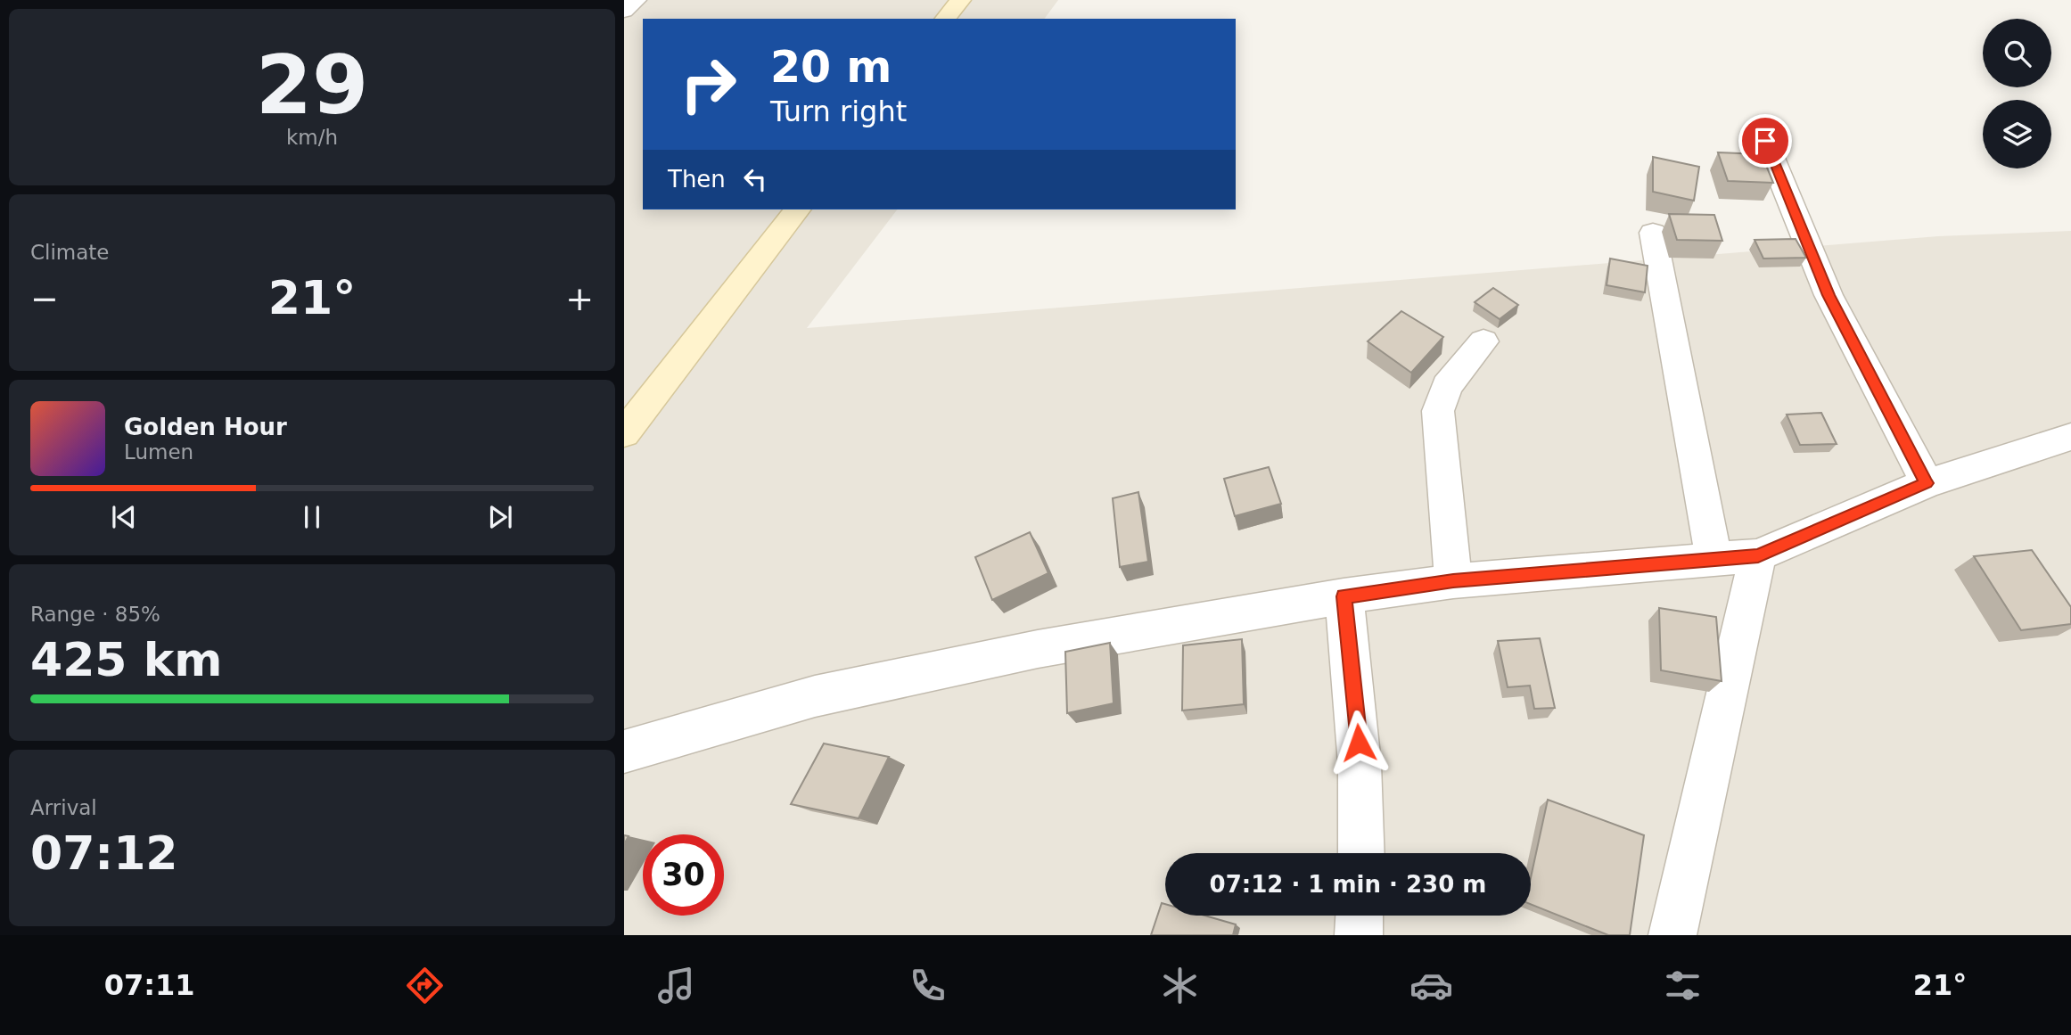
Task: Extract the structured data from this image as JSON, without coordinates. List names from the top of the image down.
{
  "page": {
    "tile": [
      ["29", "km/h"],
      "Climate",
      ["Range · 85%", "425 km"],
      ["Arrival", "07:12"]
    ],
    "turn": ["20 m", "Turn right"],
    "then": "Then",
    "heat": ["−", "21°", "+"],
    "song": ["Golden Hour", "Lumen"],
    "limit": "30",
    "trip": "07:12 · 1 min · 230 m",
    "tabs": ["07:11", "21°"]
  }
}
